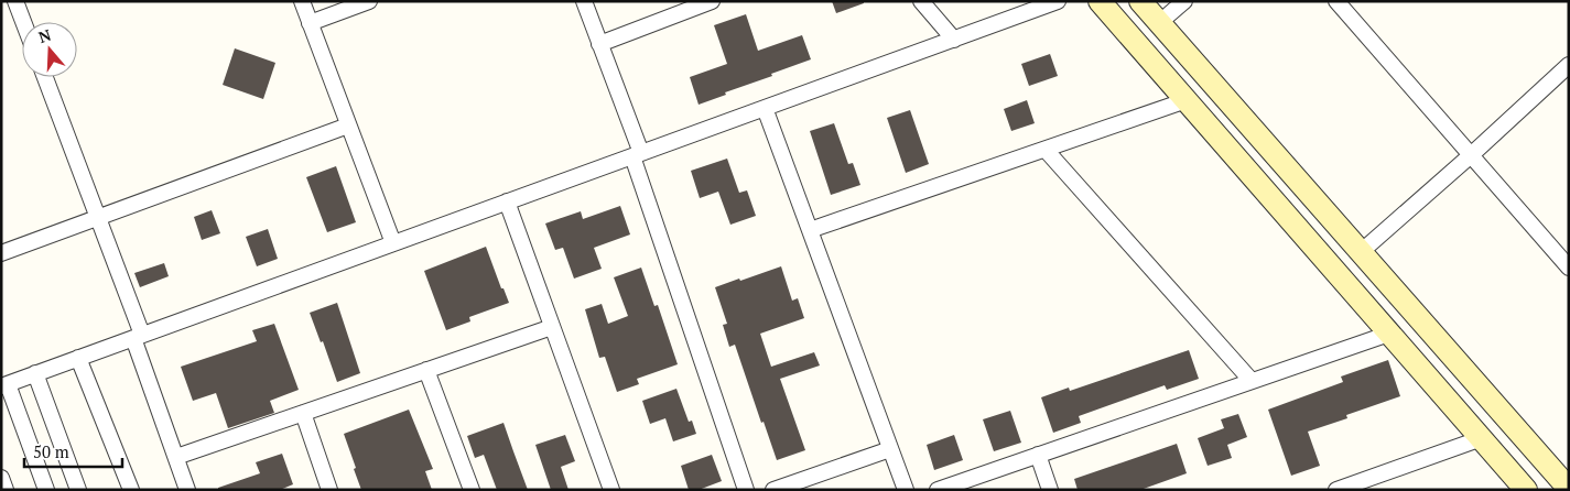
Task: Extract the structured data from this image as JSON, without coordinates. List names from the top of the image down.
{
  "scale_bar": "50 m",
  "north": "top"
}
